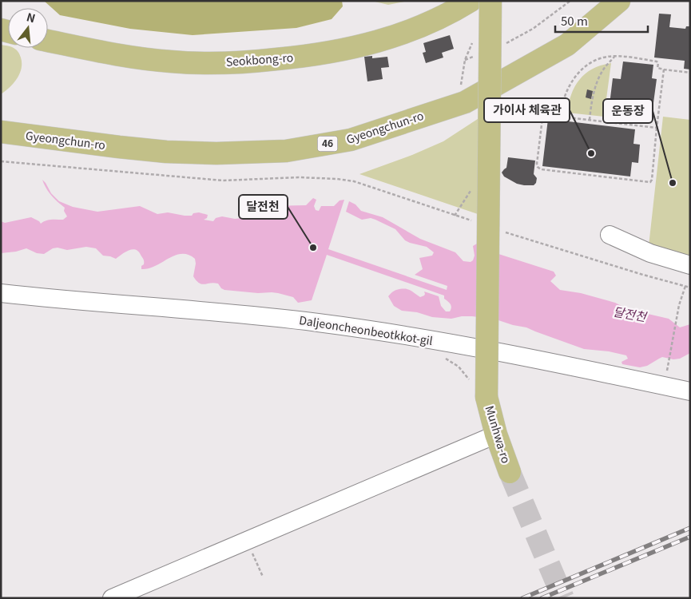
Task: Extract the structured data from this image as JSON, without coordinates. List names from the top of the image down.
{
  "streets": {
    "main road": [
      "Seokbong-ro",
      "Gyeongchun-ro",
      "46",
      "Munhwa-ro"
    ],
    "street": ["Daljeoncheonbeotkkot-gil"]
  },
  "water": ["달전천"],
  "places": ["가이사 체육관", "운동장", "달전천"],
  "scale_bar": "50 m",
  "north": "top"
}
